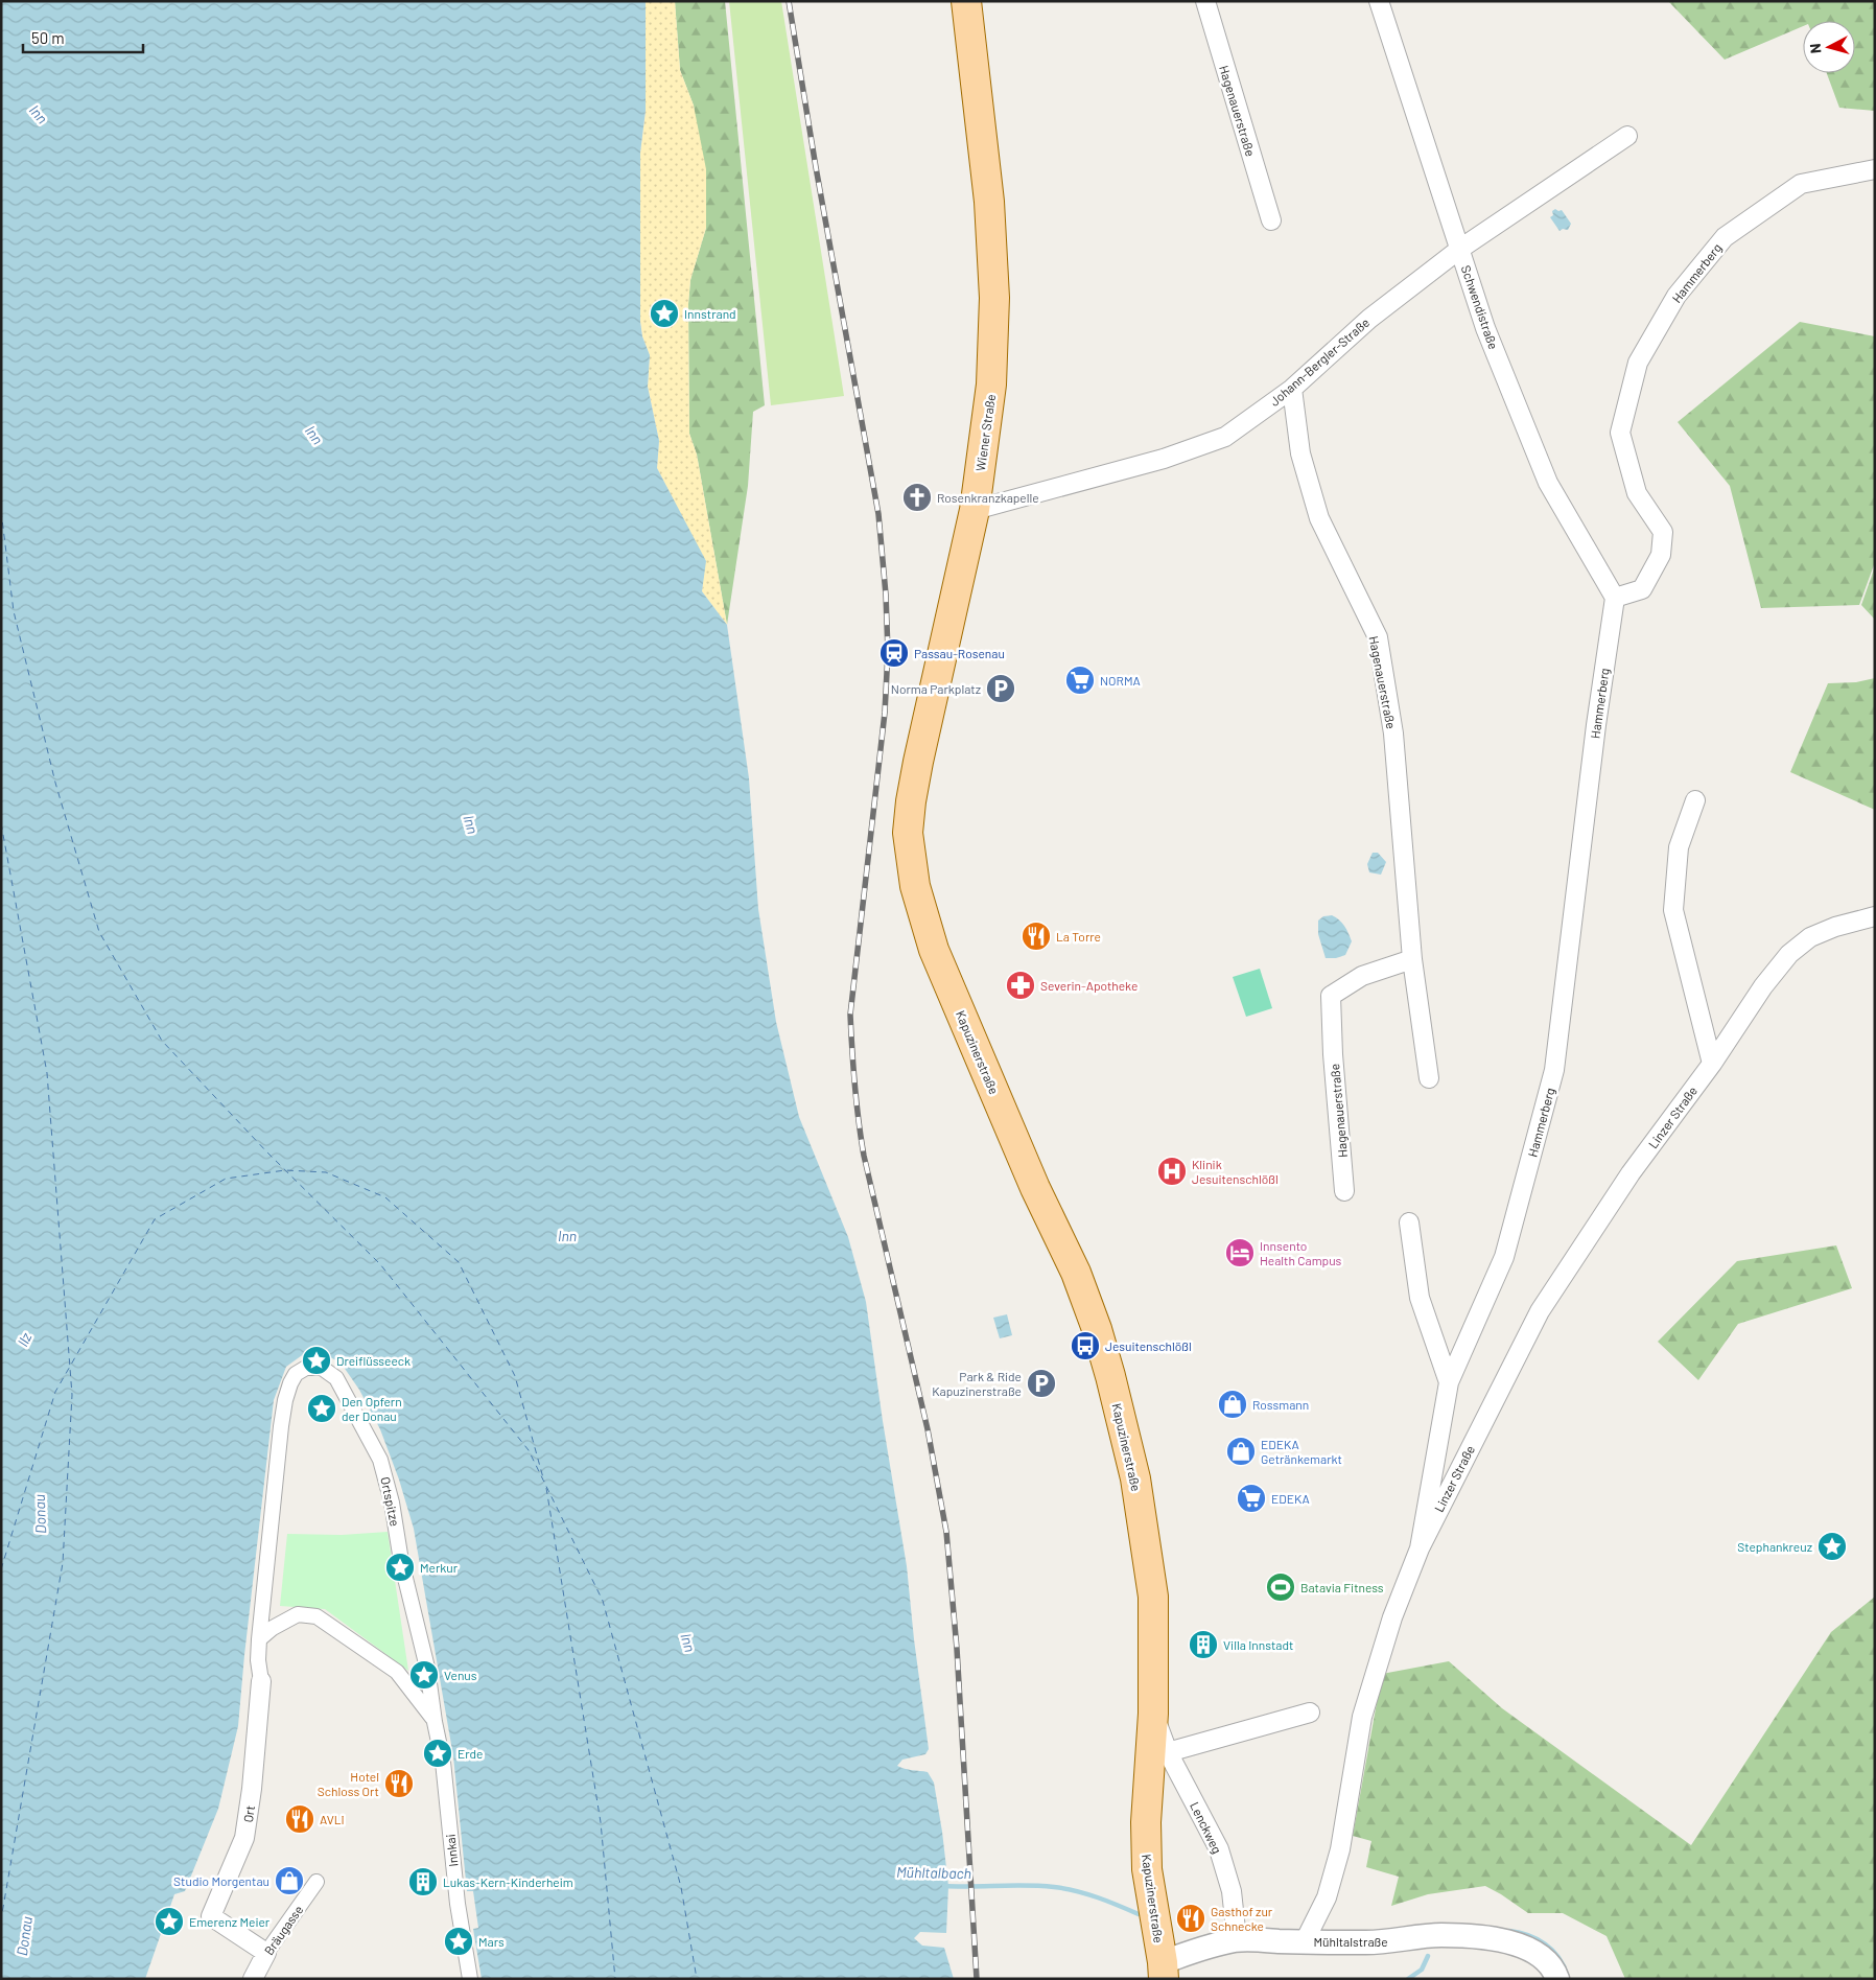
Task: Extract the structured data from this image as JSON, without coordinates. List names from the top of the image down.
{
  "streets": {
    "main road": ["Wiener Straße", "Kapuzinerstraße"],
    "street": [
      "Hagenauerstraße",
      "Hammerberg",
      "Schwendistraße",
      "Johann-Bergler-Straße",
      "Linzer Straße",
      "Ortspitze",
      "Ort",
      "Lenckweg",
      "Innkai",
      "Bräugasse",
      "Mühltalstraße"
    ]
  },
  "crossings": [
    ["Hagenauerstraße", "Johann-Bergler-Straße"],
    ["Hammerberg", "Schwendistraße"],
    ["Hammerberg", "Linzer Straße"],
    ["Schwendistraße", "Johann-Bergler-Straße"],
    ["Johann-Bergler-Straße", "Wiener Straße"],
    ["Wiener Straße", "Kapuzinerstraße"],
    ["Kapuzinerstraße", "Lenckweg"],
    ["Kapuzinerstraße", "Mühltalstraße"],
    ["Linzer Straße", "Mühltalstraße"],
    ["Ortspitze", "Ort"],
    ["Ortspitze", "Innkai"],
    ["Ort", "Bräugasse"],
    ["Lenckweg", "Mühltalstraße"]
  ],
  "water": [
    "Inn",
    "Ilz",
    "Donau",
    "Mühltalbach"
  ],
  "places": {
    "place": [
      "Innstrand",
      "Dreiflüsseeck",
      "Den Opfern der Donau",
      "Stephankreuz",
      "Merkur",
      "Venus",
      "Erde",
      "Emerenz Meier",
      "Mars"
    ],
    "church": ["Rosenkranzkapelle"],
    "station": ["Passau-Rosenau"],
    "supermarket": ["NORMA", "EDEKA"],
    "parking": ["Norma Parkplatz", "Park & Ride Kapuzinerstraße"],
    "restaurant": [
      "La Torre",
      "Hotel Schloss Ort",
      "AVLI",
      "Gasthof zur Schnecke"
    ],
    "pharmacy": ["Severin-Apotheke"],
    "hospital": ["Klinik Jesuitenschlößl"],
    "hotel": ["Innsento Health Campus"],
    "bus stop": ["Jesuitenschlößl"],
    "shop": ["Rossmann", "EDEKA Getränkemarkt", "Studio Morgentau"],
    "sports": ["Batavia Fitness"],
    "building": ["Villa Innstadt", "Lukas-Kern-Kinderheim"]
  },
  "scale_bar": "50 m",
  "north": "left"
}
